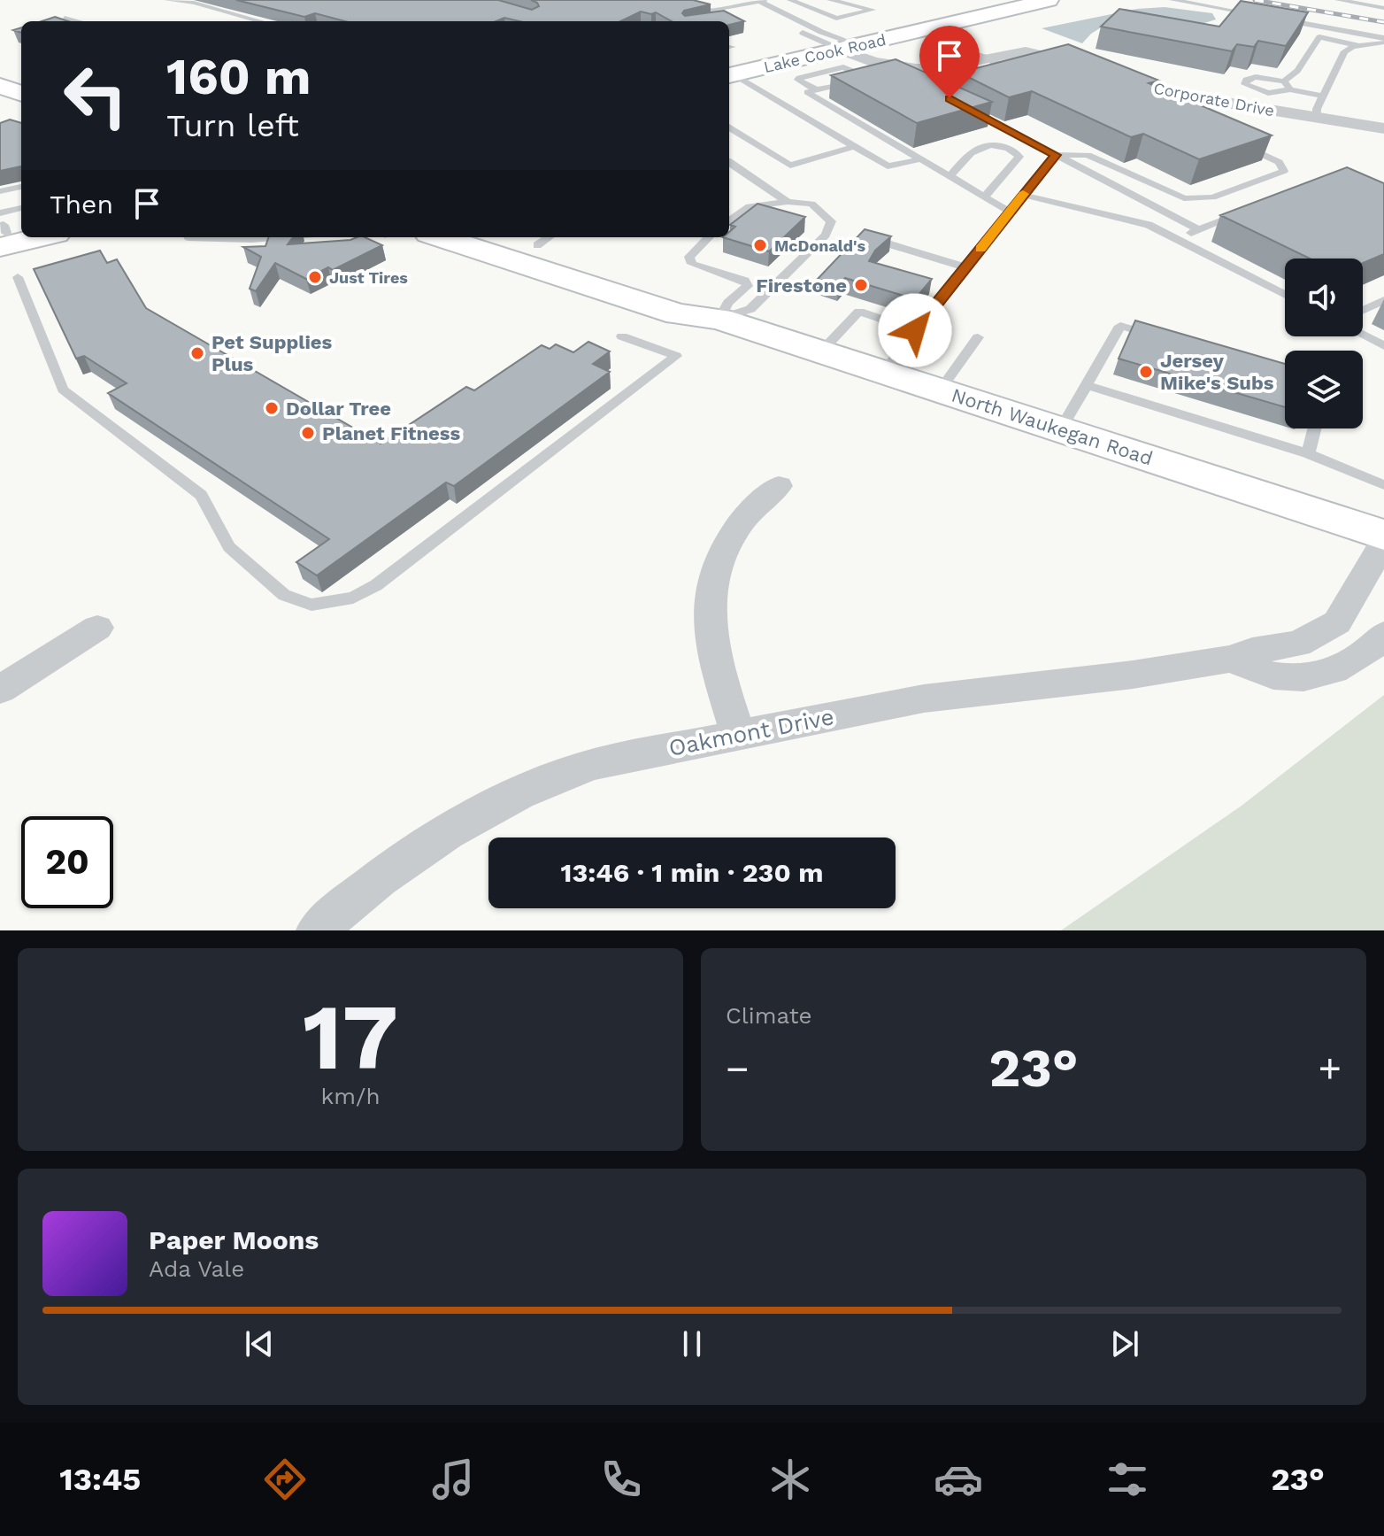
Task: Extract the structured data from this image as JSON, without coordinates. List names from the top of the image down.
{
  "streets": {
    "main road": ["Lake Cook Road", "North Waukegan Road"],
    "street": ["Corporate Drive", "Oakmont Drive"]
  },
  "places": [
    "McDonald's",
    "Just Tires",
    "Firestone",
    "Pet Supplies Plus",
    "Jersey Mike's Subs",
    "Dollar Tree",
    "Planet Fitness"
  ],
  "page": {
    "turn": ["160 m", "Turn left"],
    "then": "Then",
    "limit": "20",
    "trip": "13:46 · 1 min · 230 m",
    "tile": [
      ["17", "km/h"],
      "Climate"
    ],
    "heat": ["−", "23°", "+"],
    "song": ["Paper Moons", "Ada Vale"],
    "tabs": ["13:45", "23°"]
  }
}
